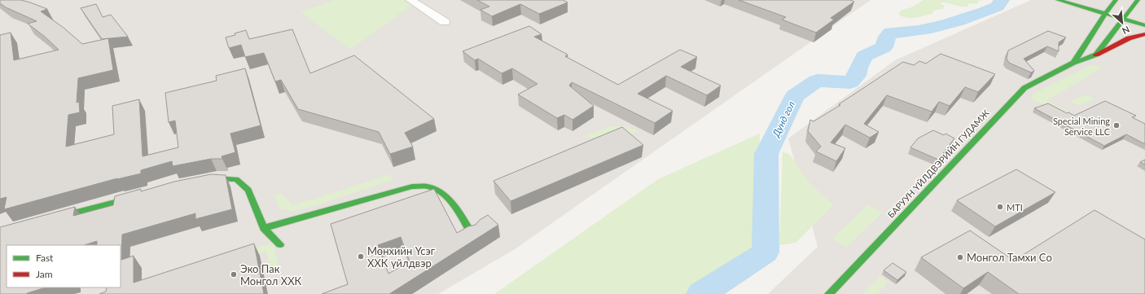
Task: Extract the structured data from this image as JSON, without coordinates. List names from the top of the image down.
{
  "streets": {
    "street": ["БАРУУН ҮЙЛДВЭРИЙН ГУДАМЖ"]
  },
  "water": ["Дунд гол"],
  "places": [
    "Special Mining Service LLC",
    "MTI",
    "Мөнхийн Үсэг ХХК үйлдвэр",
    "Монгол Тамхи Со",
    "Эко Пак Монгол ХХК"
  ],
  "legend": ["Fast", "Jam"],
  "north": "bottom right"
}
